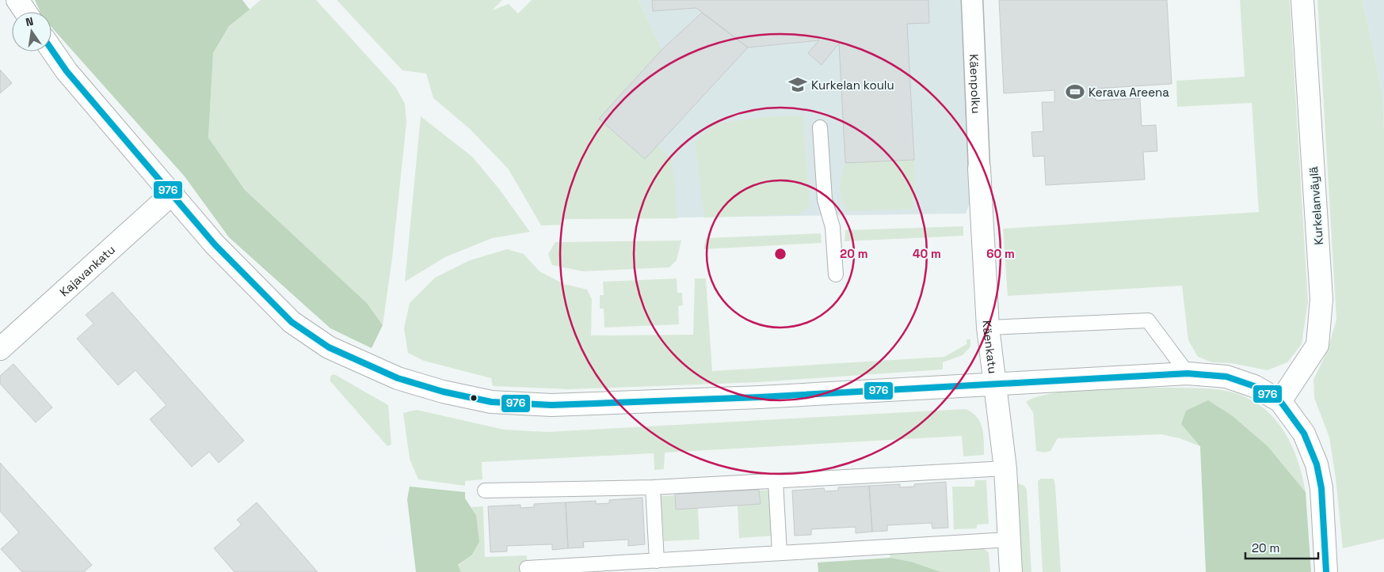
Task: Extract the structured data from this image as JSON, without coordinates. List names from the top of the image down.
{
  "streets": {
    "street": [
      "Käenpolku",
      "Kurkelanväylä",
      "Kajavankatu",
      "Käenkatu"
    ]
  },
  "crossings": [
    ["Käenpolku", "Käenkatu"]
  ],
  "places": {
    "school or university": ["Kurkelan koulu"],
    "sports": ["Kerava Areena"]
  },
  "lines": ["transit line 976"],
  "scale_bar": "20 m",
  "north": "top",
  "rings": ["20 m", "40 m", "60 m"]
}
